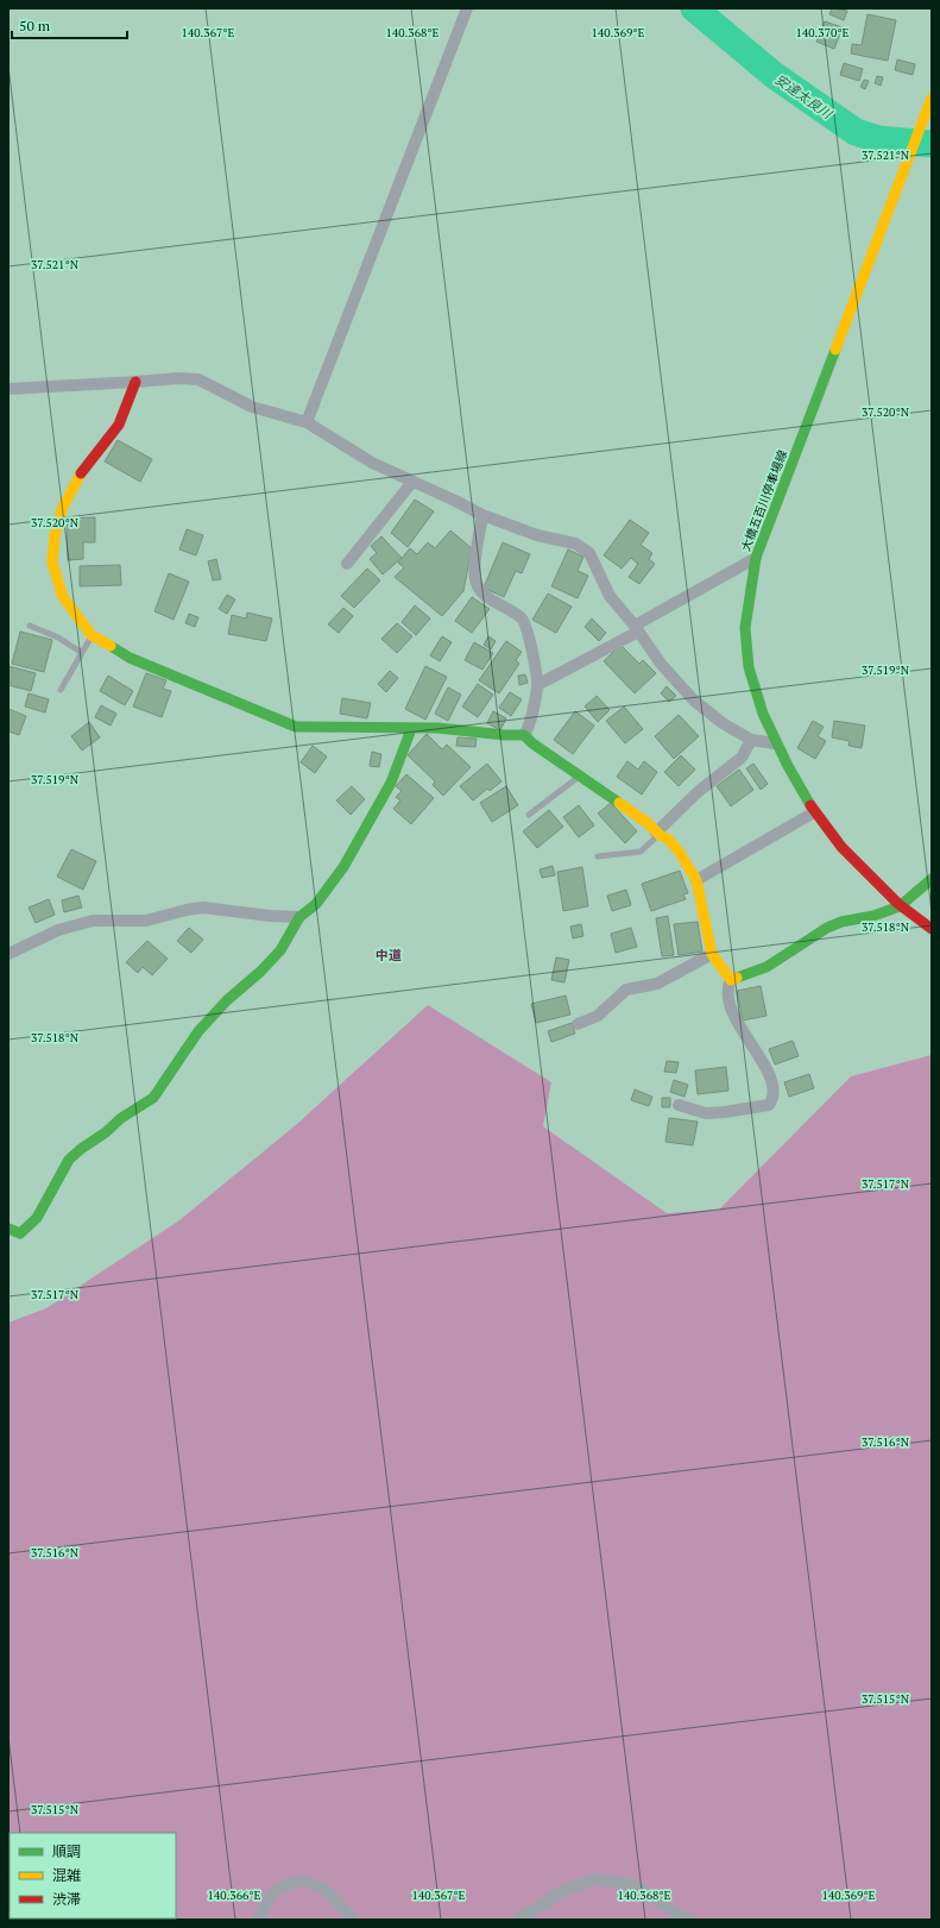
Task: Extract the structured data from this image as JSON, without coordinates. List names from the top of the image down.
{
  "streets": {
    "street": ["大橋五百川停車場線"]
  },
  "districts": ["中道"],
  "water": ["安達太良川"],
  "legend": ["順調", "混雑", "渋滞"],
  "scale_bar": "50 m",
  "coordinates": [
    "140.367°E",
    "140.368°E",
    "140.369°E",
    "140.370°E",
    "37.521°N",
    "37.520°N",
    "37.519°N",
    "37.518°N",
    "37.517°N",
    "37.516°N",
    "37.515°N",
    "140.366°E"
  ]
}
